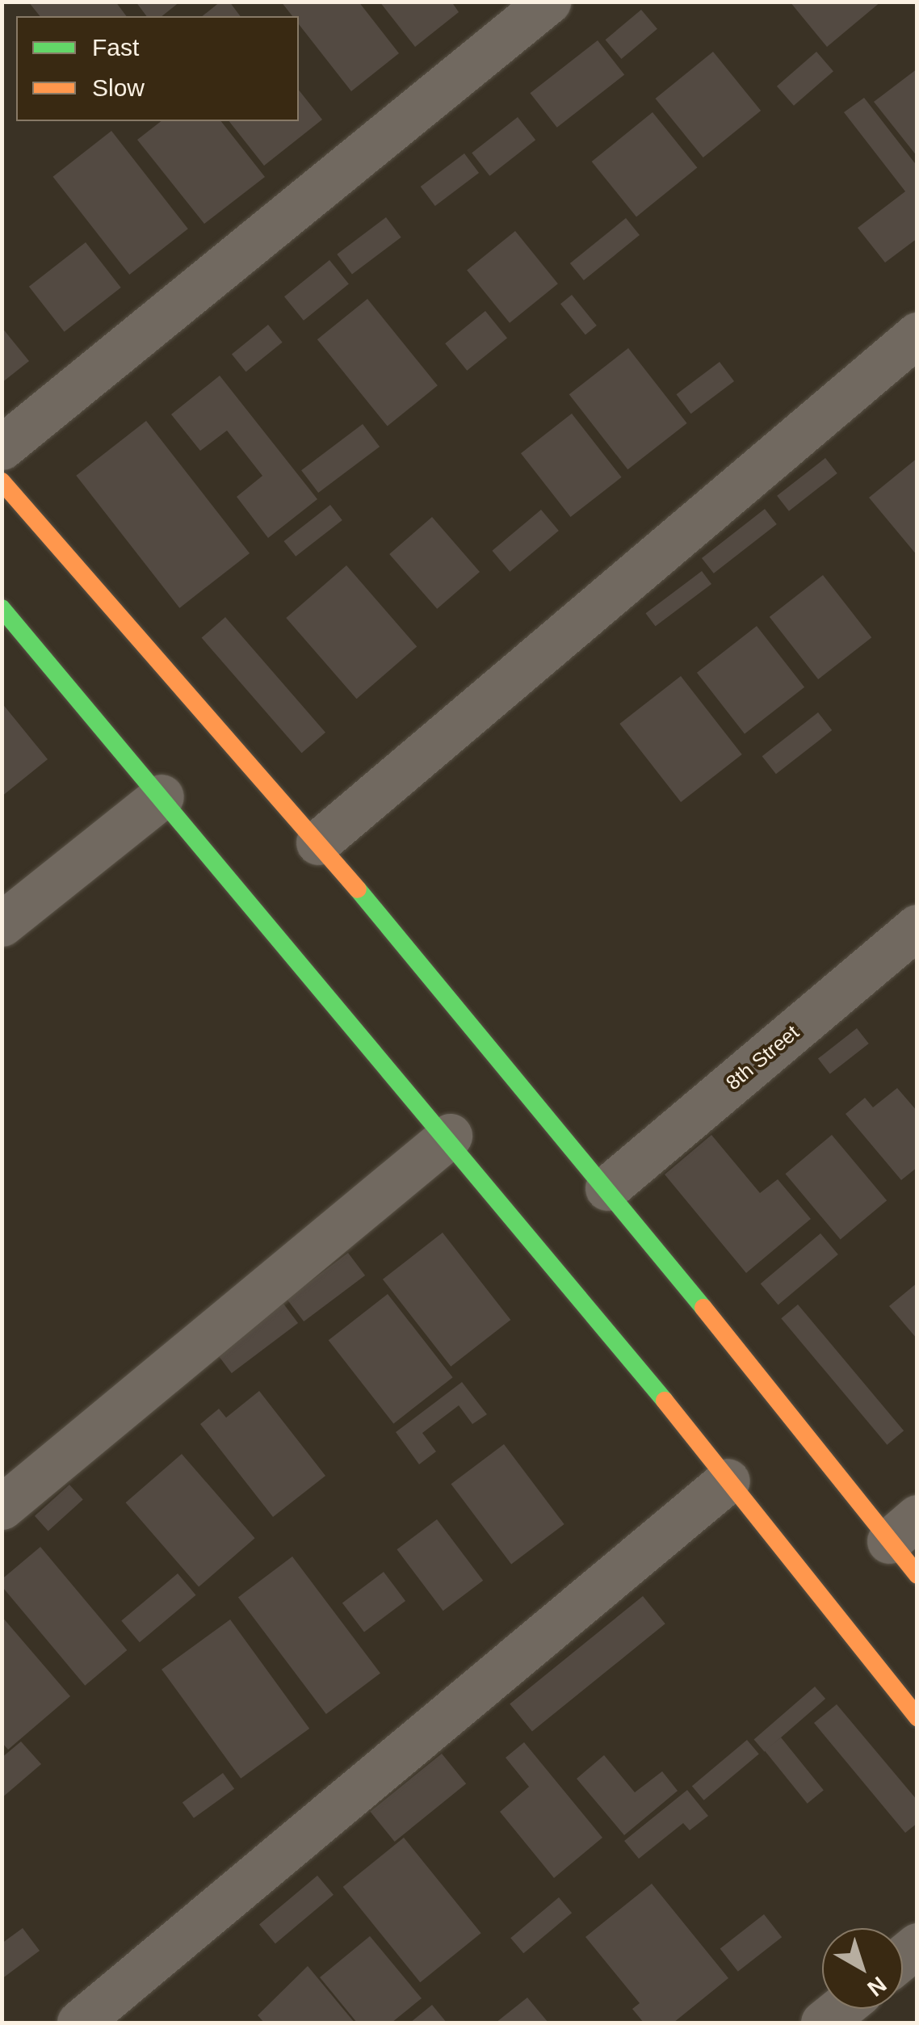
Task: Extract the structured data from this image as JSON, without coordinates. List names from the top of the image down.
{
  "streets": {
    "street": ["8th Street"]
  },
  "legend": ["Fast", "Slow"],
  "north": "bottom right"
}
